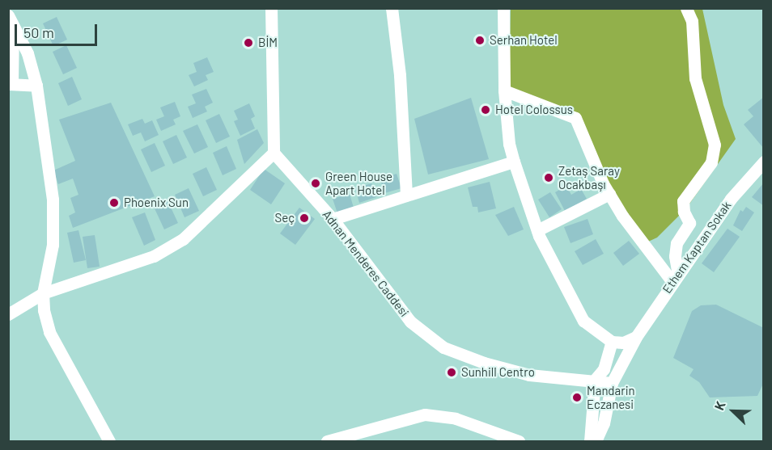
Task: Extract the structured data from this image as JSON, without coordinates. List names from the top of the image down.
{
  "streets": {
    "street": ["Ethem Kaptan Sokak", "Adnan Menderes Caddesi"]
  },
  "crossings": [
    ["Ethem Kaptan Sokak", "Adnan Menderes Caddesi"]
  ],
  "places": [
    "Serhan Hotel",
    "BİM",
    "Hotel Colossus",
    "Zetaş Saray Ocakbaşı",
    "Green House Apart Hotel",
    "Phoenix Sun",
    "Seç",
    "Sunhill Centro",
    "Mandarin Eczanesi"
  ],
  "scale_bar": "50 m",
  "north": "top left"
}
